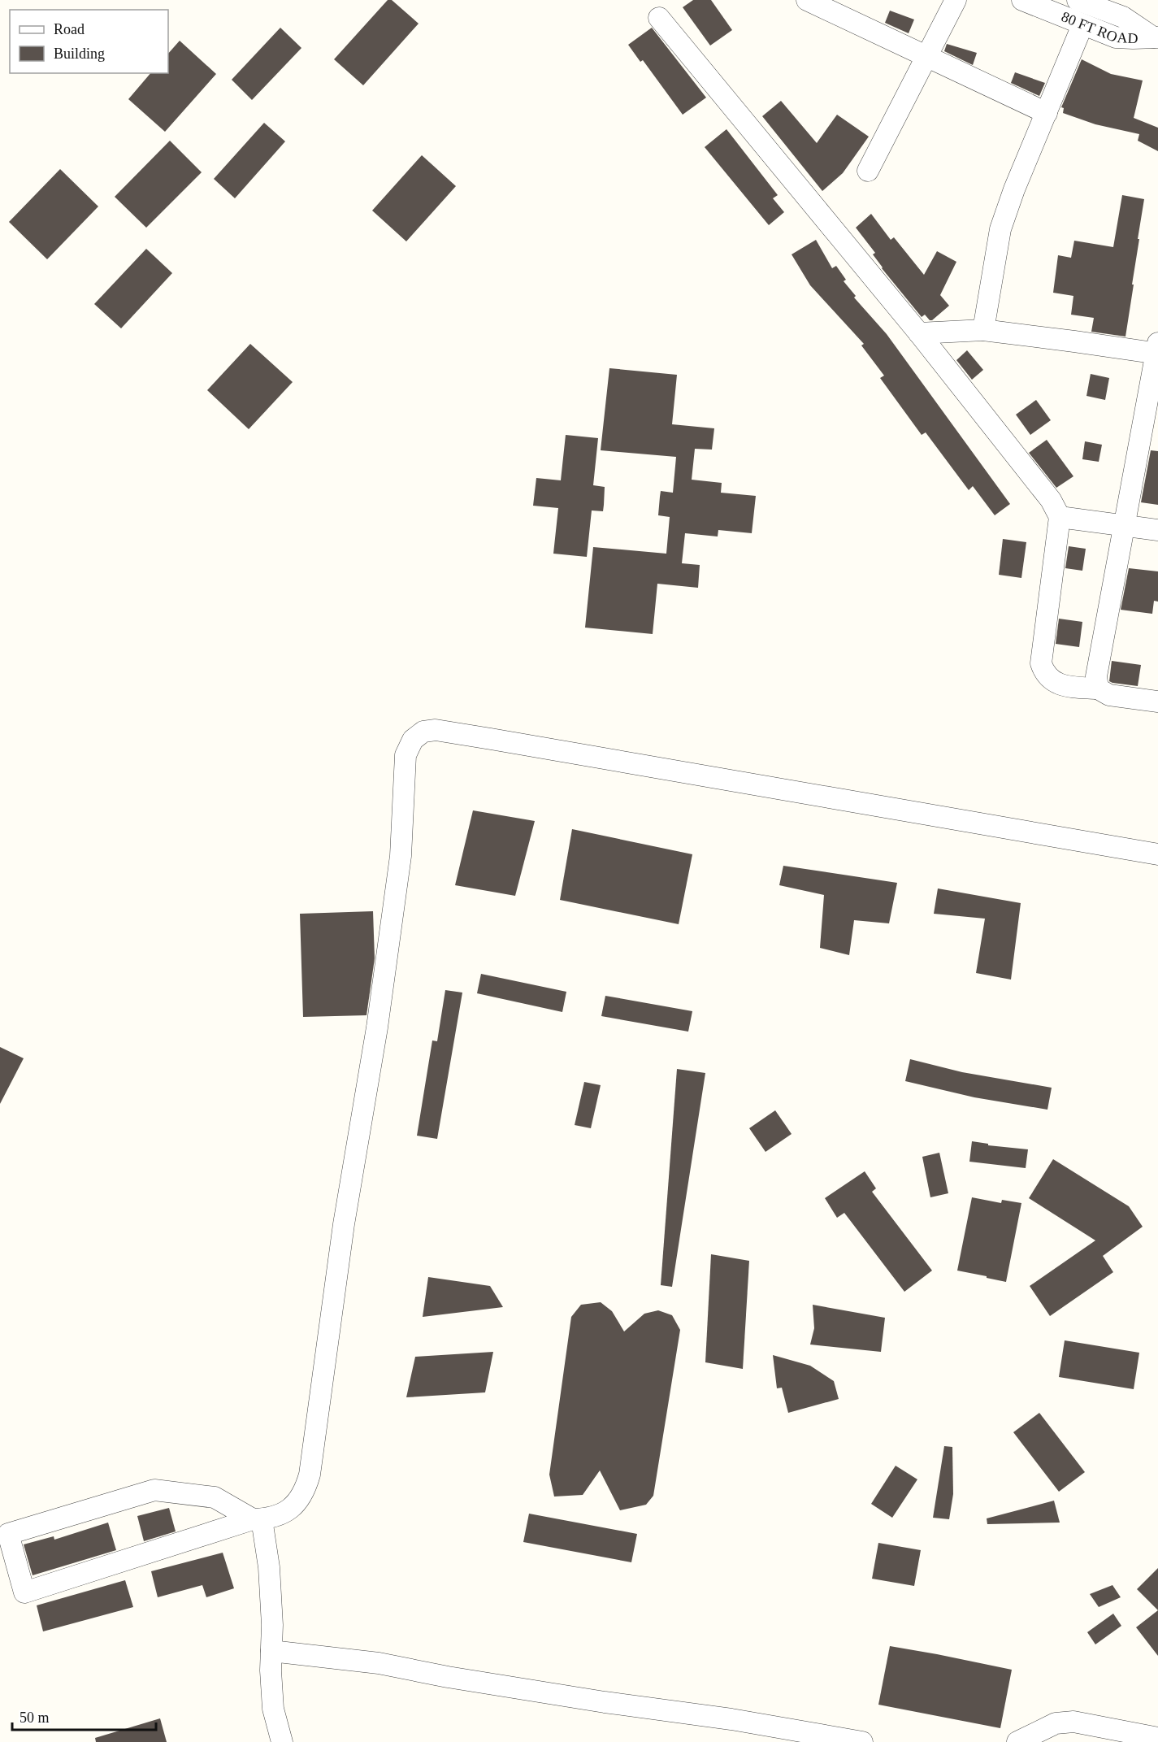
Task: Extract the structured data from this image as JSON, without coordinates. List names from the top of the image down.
{
  "streets": {
    "street": ["80 FT ROAD"]
  },
  "legend": ["Road", "Building"],
  "scale_bar": "50 m"
}
